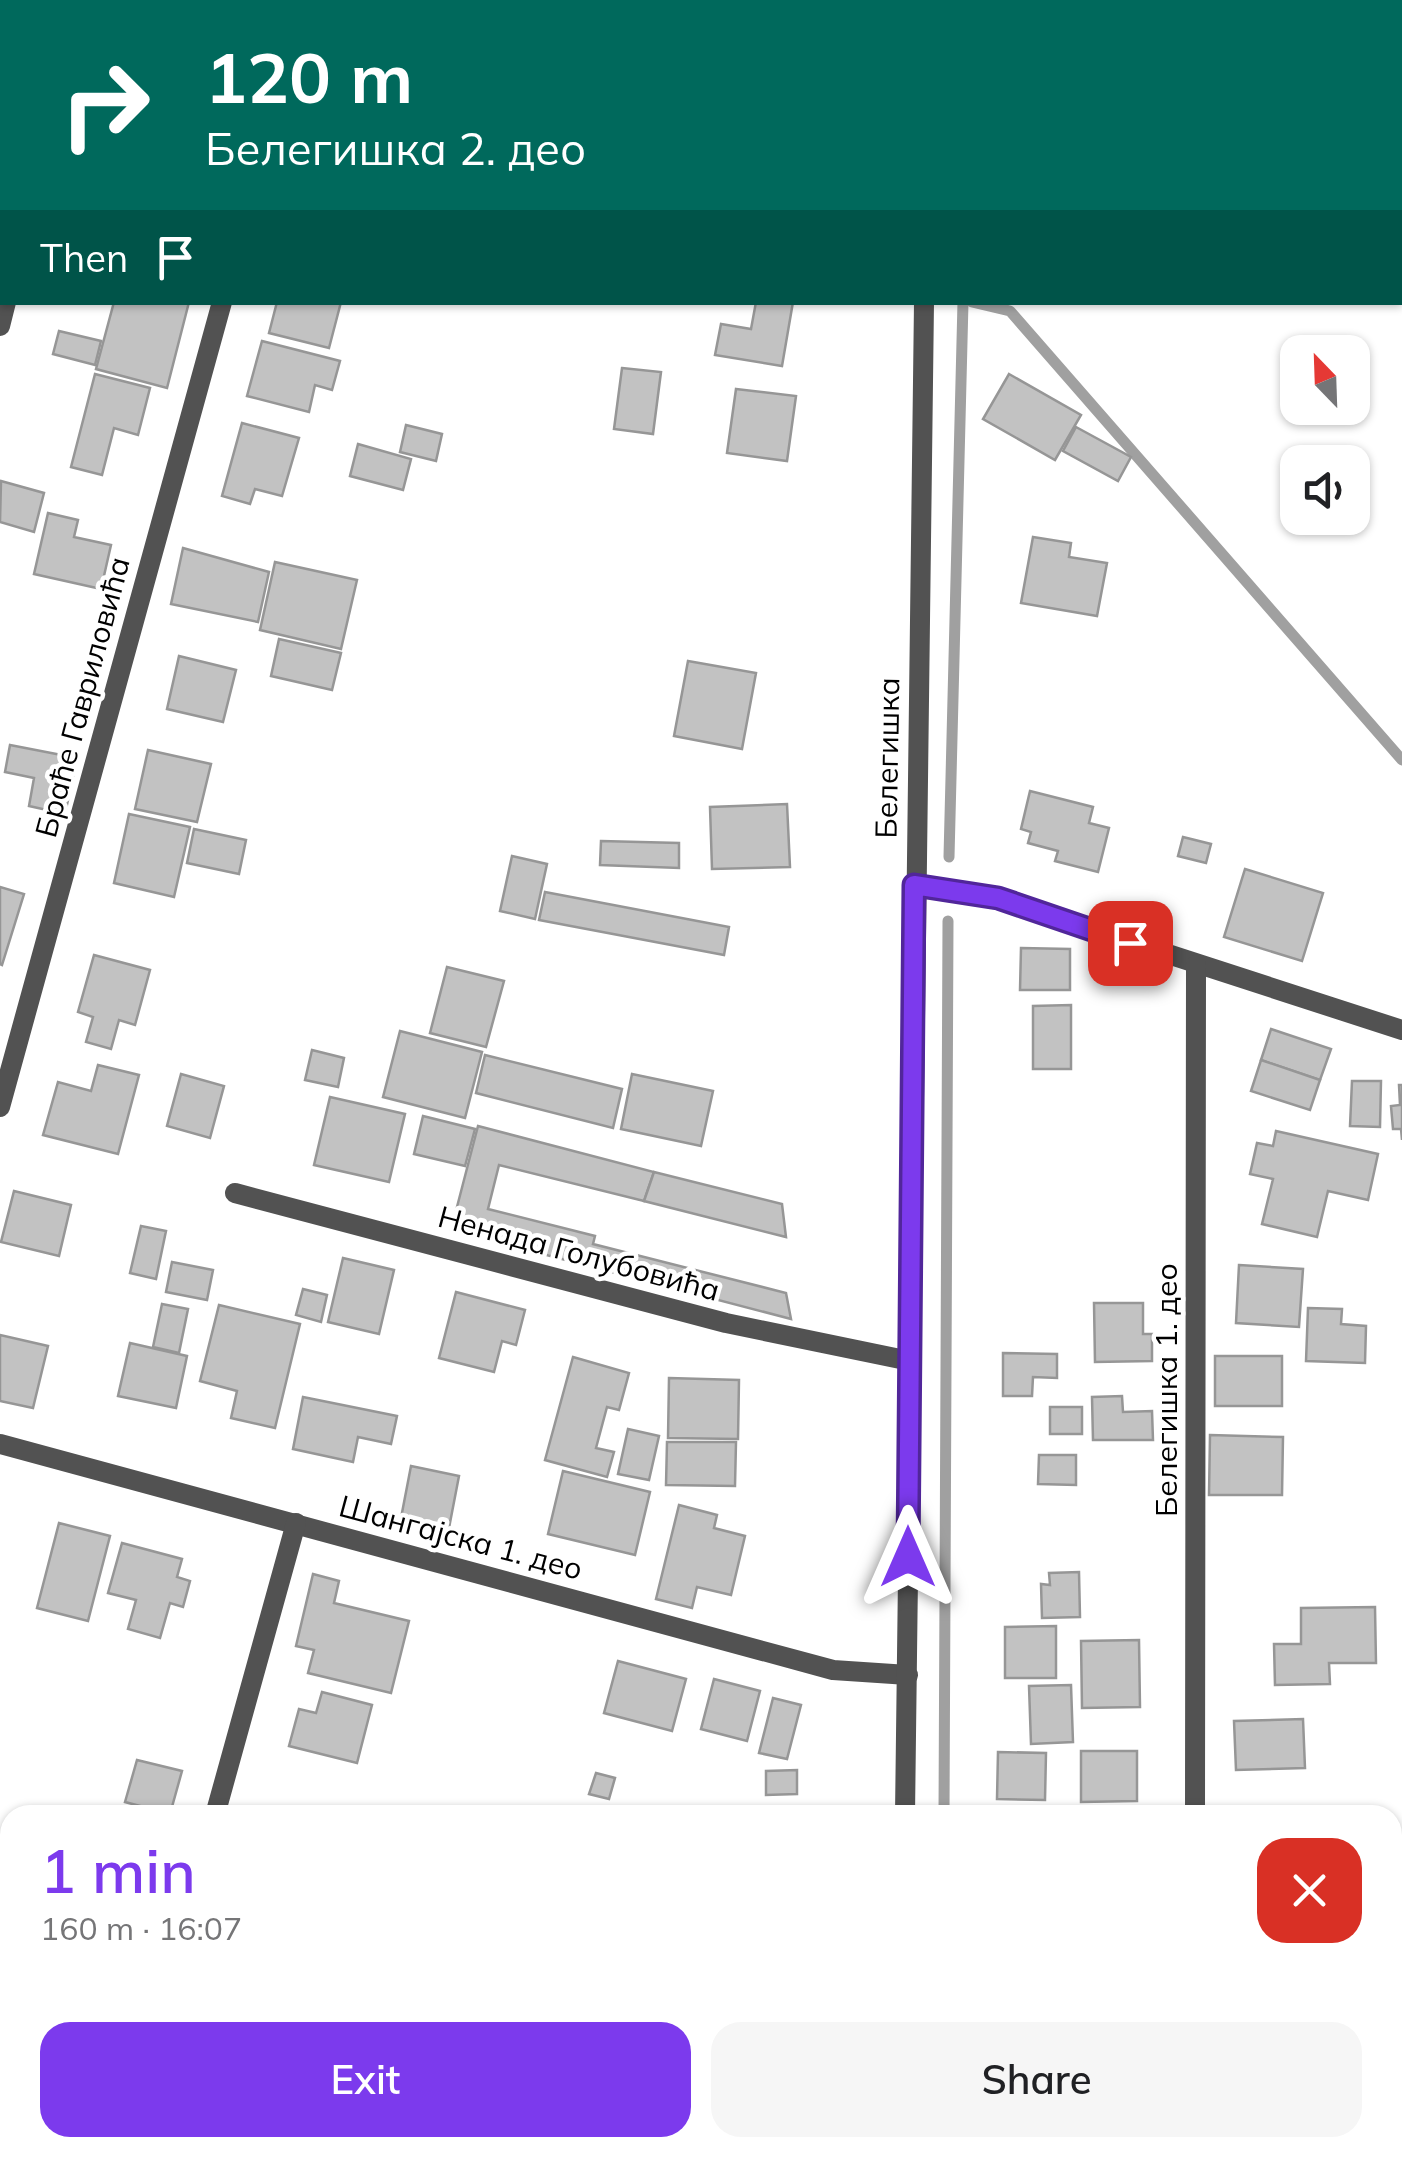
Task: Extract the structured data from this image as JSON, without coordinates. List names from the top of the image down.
{
  "streets": {
    "street": [
      "Браће Гавриловића",
      "Белегишка",
      "Ненада Голубовића",
      "Белегишка 1. део",
      "Шангајска 1. део"
    ]
  },
  "crossings": [
    ["Белегишка", "Ненада Голубовића"],
    ["Белегишка", "Шангајска 1. део"]
  ],
  "north": "top left",
  "page": {
    "turn": ["120 m", "Белегишка 2. део"],
    "then": "Then",
    "heading": ["1 min", "160 m · 16:07"],
    "buttons": ["Exit", "Share"]
  }
}
